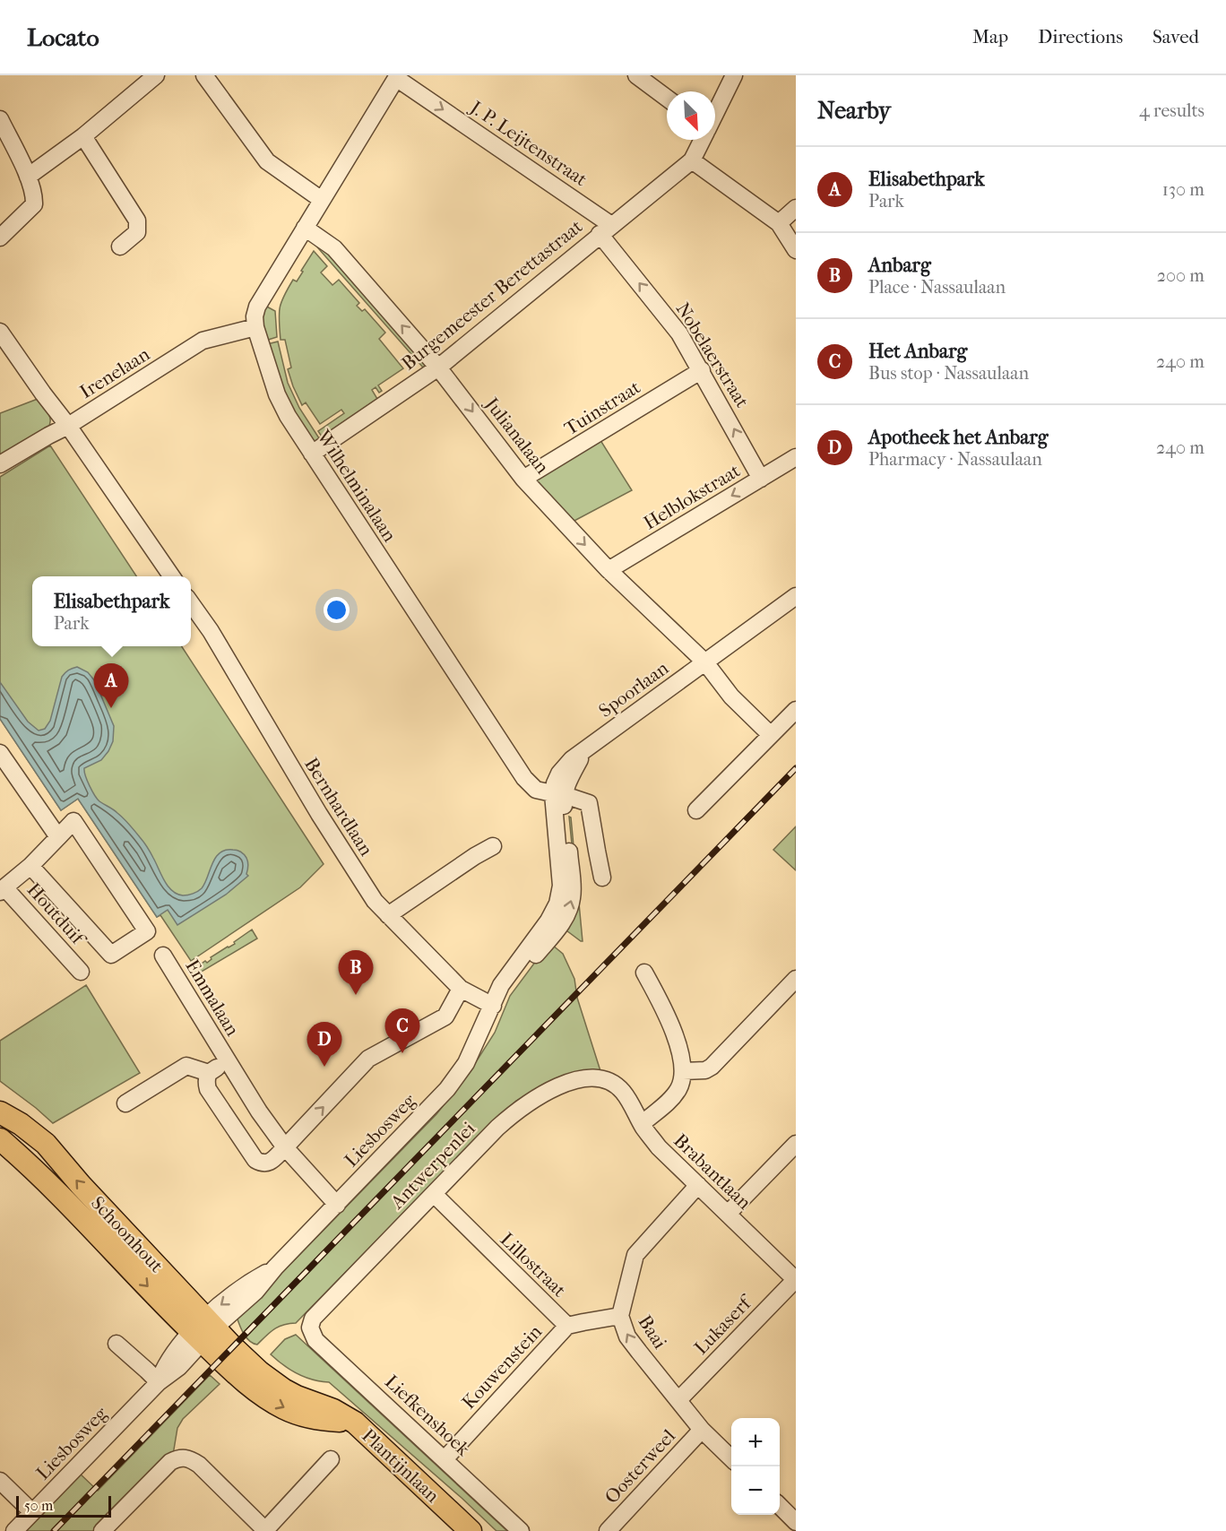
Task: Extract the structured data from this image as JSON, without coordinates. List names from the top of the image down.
{
  "streets": {
    "main road": ["Schoonhout", "Plantijnlaan"],
    "street": [
      "J. P. Leijtenstraat",
      "Burgemeester Berettastraat",
      "Nobelaerstraat",
      "Irenelaan",
      "Tuinstraat",
      "Julianalaan",
      "Wilhelminalaan",
      "Helblokstraat",
      "Spoorlaan",
      "Bernhardlaan",
      "Houtduif",
      "Emmalaan",
      "Liesbosweg",
      "Antwerpenlei",
      "Brabantlaan",
      "Lillostraat",
      "Lukaserf",
      "Baai",
      "Kouwenstein",
      "Liefkenshoek",
      "Oosterweel"
    ]
  },
  "crossings": [
    ["J. P. Leijtenstraat", "Burgemeester Berettastraat"],
    ["J. P. Leijtenstraat", "Nobelaerstraat"],
    ["J. P. Leijtenstraat", "Wilhelminalaan"],
    ["Burgemeester Berettastraat", "Nobelaerstraat"],
    ["Burgemeester Berettastraat", "Julianalaan"],
    ["Burgemeester Berettastraat", "Wilhelminalaan"],
    ["Nobelaerstraat", "Tuinstraat"],
    ["Nobelaerstraat", "Helblokstraat"],
    ["Irenelaan", "Wilhelminalaan"],
    ["Tuinstraat", "Julianalaan"],
    ["Julianalaan", "Wilhelminalaan"],
    ["Julianalaan", "Helblokstraat"],
    ["Julianalaan", "Spoorlaan"],
    ["Wilhelminalaan", "Spoorlaan"],
    ["Wilhelminalaan", "Liesbosweg"],
    ["Spoorlaan", "Liesbosweg"],
    ["Bernhardlaan", "Liesbosweg"],
    ["Emmalaan", "Liesbosweg"],
    ["Liesbosweg", "Schoonhout"],
    ["Antwerpenlei", "Brabantlaan"],
    ["Antwerpenlei", "Lillostraat"],
    ["Antwerpenlei", "Liefkenshoek"],
    ["Brabantlaan", "Lukaserf"],
    ["Brabantlaan", "Baai"],
    ["Schoonhout", "Plantijnlaan"],
    ["Lillostraat", "Baai"],
    ["Lillostraat", "Kouwenstein"],
    ["Lukaserf", "Baai"],
    ["Baai", "Oosterweel"],
    ["Kouwenstein", "Liefkenshoek"]
  ],
  "one_way": ["J. P. Leijtenstraat", "Helblokstraat"],
  "scale_bar": "50 m",
  "north": "bottom right",
  "page": {
    "header": "Locato",
    "nav": ["Map", "Directions", "Saved"],
    "heading": ["Nearby", "4 results"],
    "list": [
      {
        "mark": "A",
        "name": "Elisabethpark",
        "note": "Park",
        "value": "130 m"
      },
      {
        "mark": "B",
        "name": "Anbarg",
        "note": "Place · Nassaulaan",
        "value": "200 m"
      },
      {
        "mark": "C",
        "name": "Het Anbarg",
        "note": "Bus stop · Nassaulaan",
        "value": "240 m"
      },
      {
        "mark": "D",
        "name": "Apotheek het Anbarg",
        "note": "Pharmacy · Nassaulaan",
        "value": "240 m"
      }
    ],
    "popup": ["Elisabethpark", "Park"],
    "pins": [
      "A",
      "B",
      "C",
      "D"
    ],
    "map_buttons": ["+", "−"],
    "scale": "50 m"
  }
}
